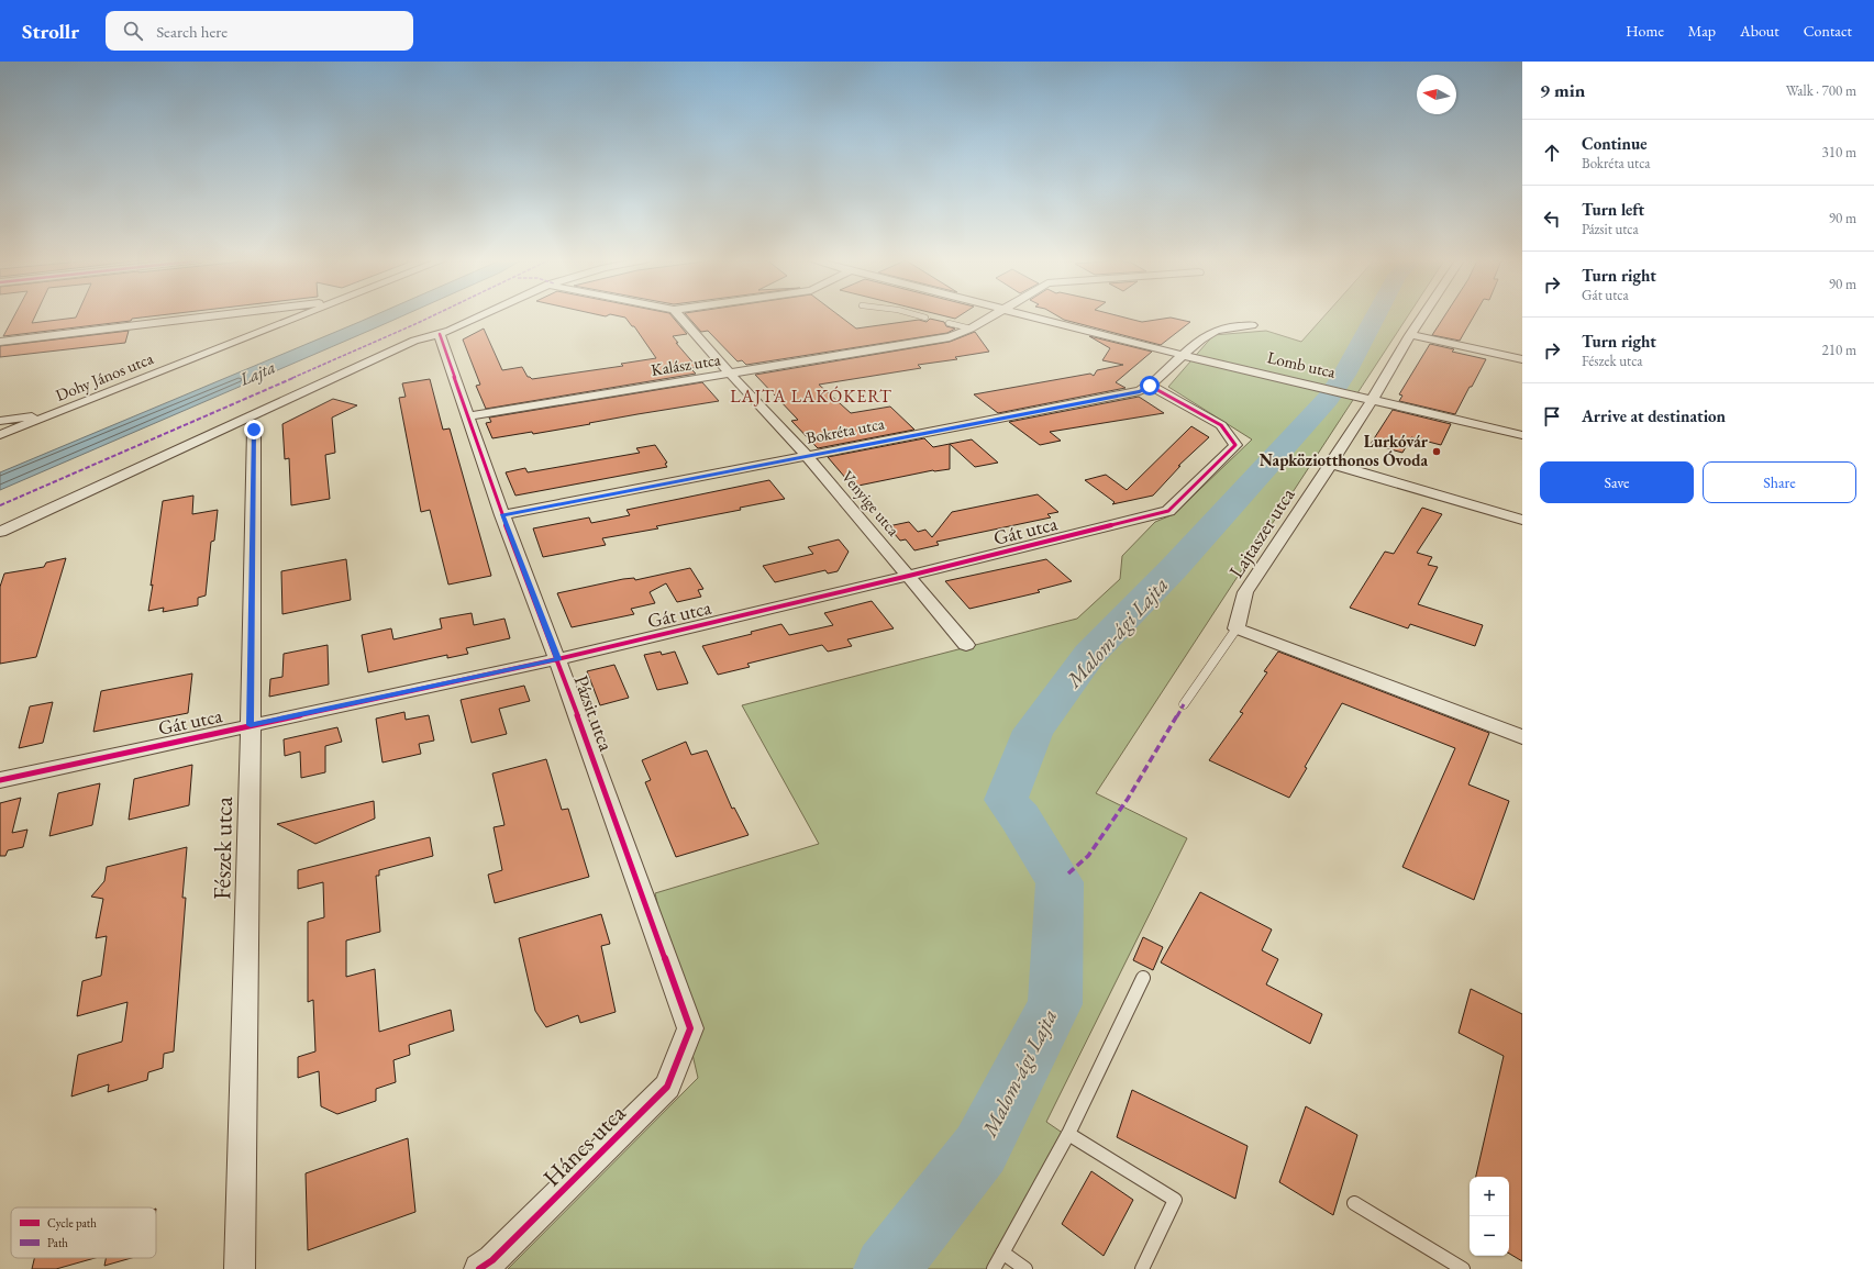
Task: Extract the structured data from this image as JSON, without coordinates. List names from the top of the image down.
{
  "streets": {
    "street": [
      "Kalász utca",
      "Lomb utca",
      "Dohy János utca",
      "Bokréta utca",
      "Venyige utca",
      "Gát utca",
      "Lajtaszer utca",
      "Pázsit utca",
      "Fészek utca",
      "Háncs utca"
    ]
  },
  "crossings": [
    ["Kalász utca", "Venyige utca"],
    ["Kalász utca", "Pázsit utca"],
    ["Lomb utca", "Bokréta utca"],
    ["Lomb utca", "Lajtaszer utca"],
    ["Bokréta utca", "Venyige utca"],
    ["Bokréta utca", "Gát utca"],
    ["Bokréta utca", "Pázsit utca"],
    ["Venyige utca", "Gát utca"],
    ["Gát utca", "Pázsit utca"],
    ["Gát utca", "Fészek utca"],
    ["Pázsit utca", "Háncs utca"]
  ],
  "districts": ["LAJTA LAKÓKERT"],
  "water": ["Lajta", "Malom-ági Lajta"],
  "places": ["Lurkóvár Napköziotthonos Óvoda"],
  "legend": ["Cycle path", "Path"],
  "north": "left",
  "page": {
    "header": "Strollr",
    "search": "Search here",
    "nav": [
      "Home",
      "Map",
      "About",
      "Contact"
    ],
    "heading": ["9 min", "Walk · 700 m"],
    "list": [
      ["Continue", "Bokréta utca", "310 m"],
      ["Turn left", "Pázsit utca", "90 m"],
      ["Turn right", "Gát utca", "90 m"],
      ["Turn right", "Fészek utca", "210 m"],
      "Arrive at destination"
    ],
    "buttons": ["Save", "Share"],
    "map_buttons": ["+", "−"]
  }
}
